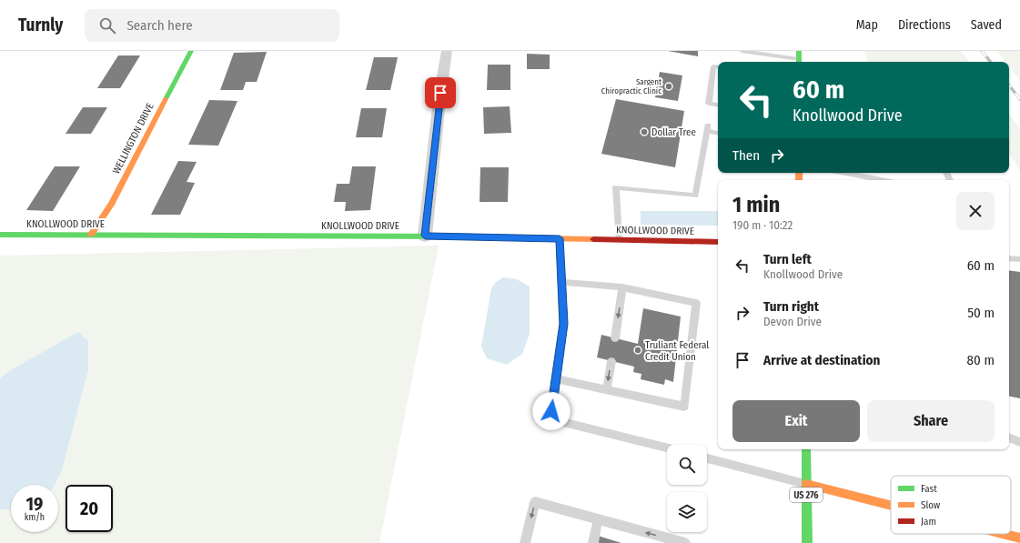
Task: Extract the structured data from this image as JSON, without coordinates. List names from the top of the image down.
{
  "streets": {
    "street": ["WELLINGTON DRIVE", "KNOLLWOOD DRIVE", "US 276"]
  },
  "crossings": [
    ["WELLINGTON DRIVE", "KNOLLWOOD DRIVE"]
  ],
  "places": ["Sargent Chiropractic Clinic", "Dollar Tree", "Truliant Federal Credit Union"],
  "legend": ["Fast", "Slow", "Jam"],
  "page": {
    "header": "Turnly",
    "search": "Search here",
    "nav": ["Map", "Directions", "Saved"],
    "turn": ["60 m", "Knollwood Drive"],
    "then": "Then",
    "heading": ["1 min", "190 m · 10:22"],
    "list": [
      {
        "name": "Turn left",
        "note": "Knollwood Drive",
        "value": "60 m"
      },
      {
        "name": "Turn right",
        "note": "Devon Drive",
        "value": "50 m"
      },
      {
        "name": "Arrive at destination",
        "value": "80 m"
      }
    ],
    "buttons": ["Exit", "Share"],
    "speed": "19 km/h",
    "limit": "20"
  }
}
